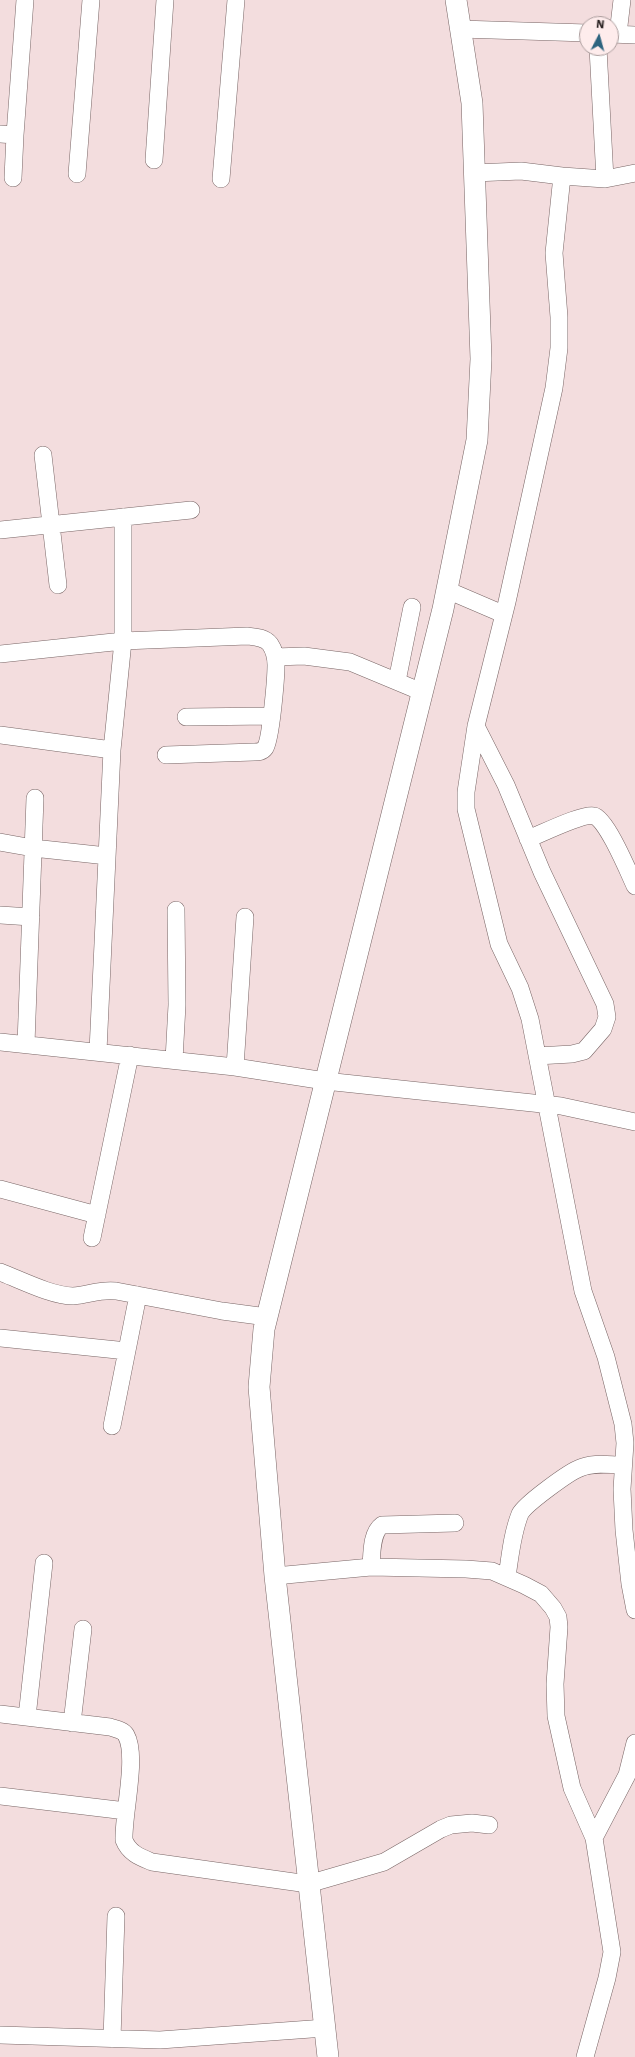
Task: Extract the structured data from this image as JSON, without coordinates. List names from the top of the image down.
{
  "north": "top"
}
